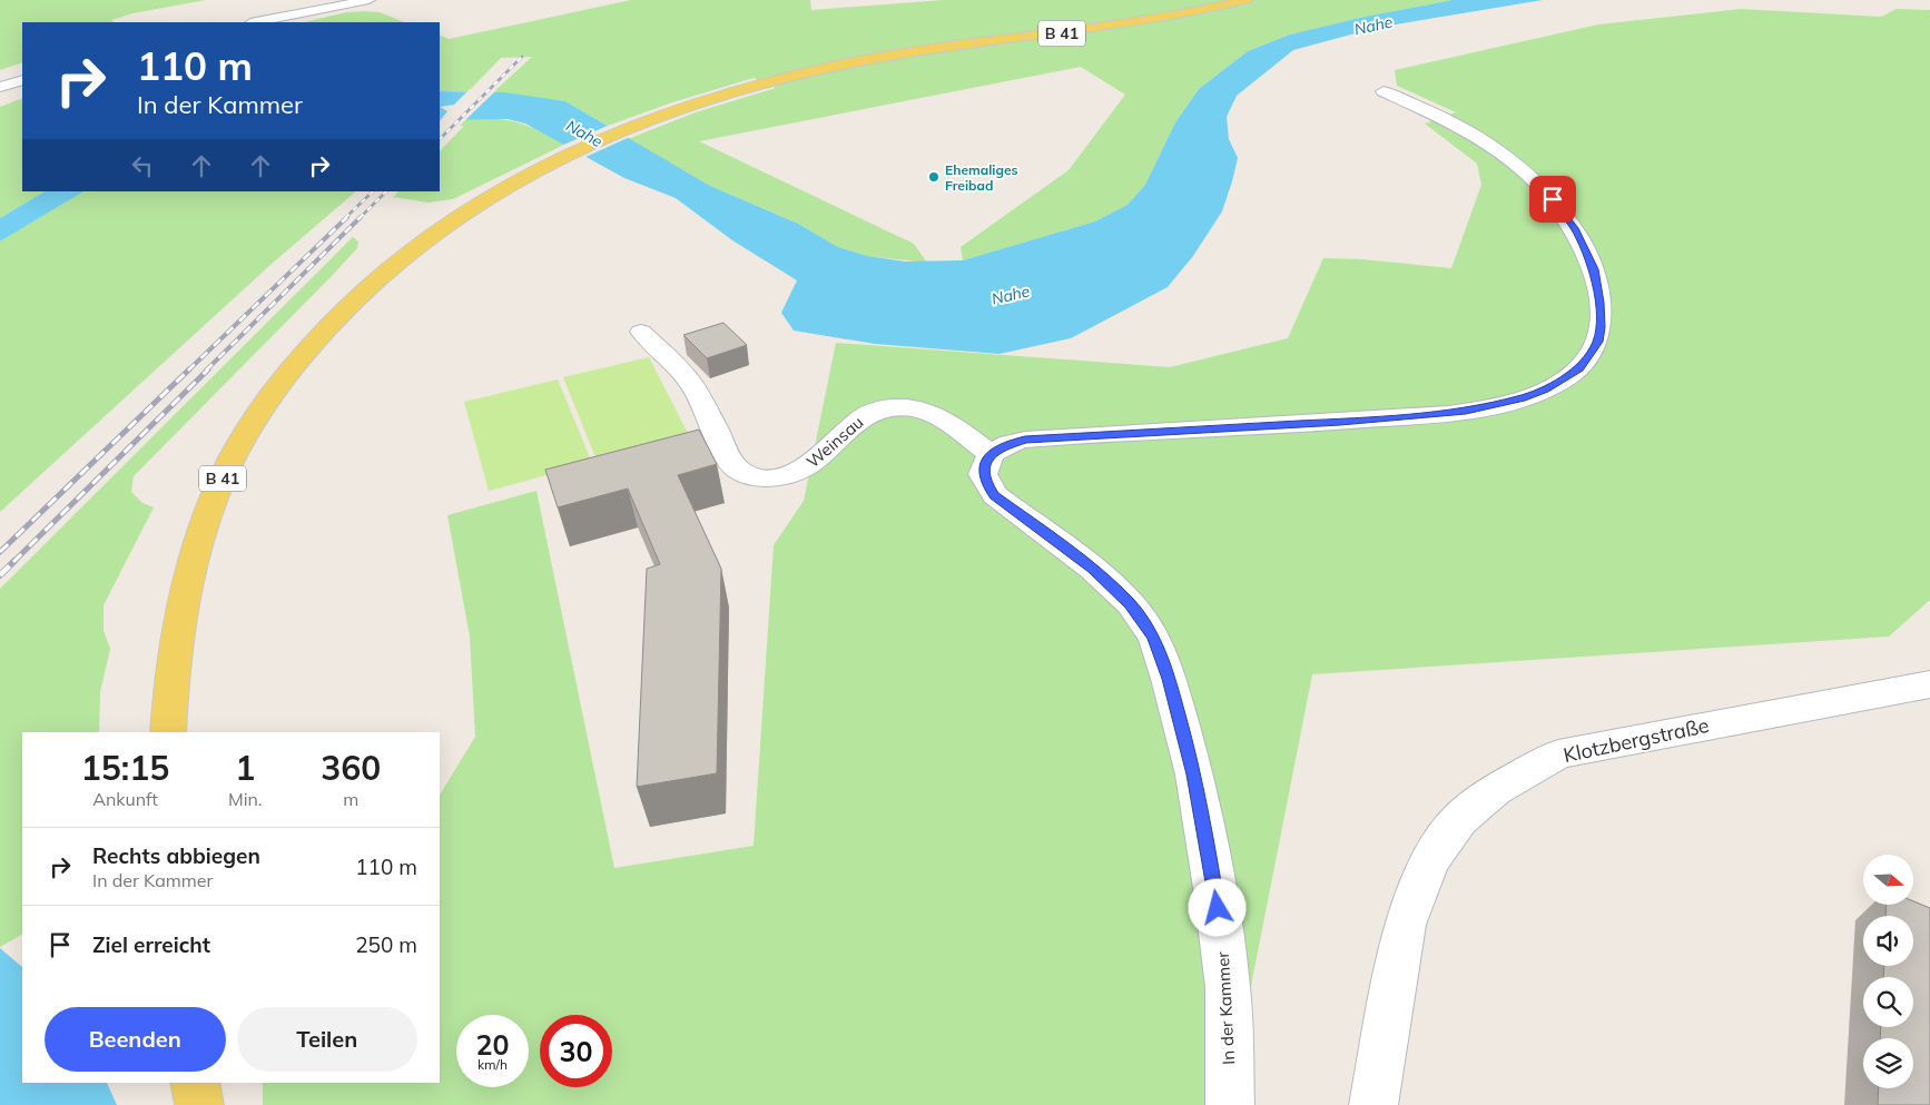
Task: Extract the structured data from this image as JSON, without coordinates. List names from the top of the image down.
{
  "streets": {
    "main road": ["B 41"],
    "street": ["Weinsau", "Klotzbergstraße", "In der Kammer"]
  },
  "crossings": [
    ["Weinsau", "In der Kammer"]
  ],
  "water": ["Nahe"],
  "places": ["Ehemaliges Freibad"],
  "north": "right",
  "page": {
    "turn": ["110 m", "In der Kammer"],
    "eta": [
      "15:15",
      "Ankunft",
      "1",
      "Min.",
      "360",
      "m"
    ],
    "list": [
      {
        "name": "Rechts abbiegen",
        "note": "In der Kammer",
        "value": "110 m"
      },
      {
        "name": "Ziel erreicht",
        "value": "250 m"
      }
    ],
    "buttons": ["Beenden", "Teilen"],
    "speed": "20 km/h",
    "limit": "30"
  }
}
